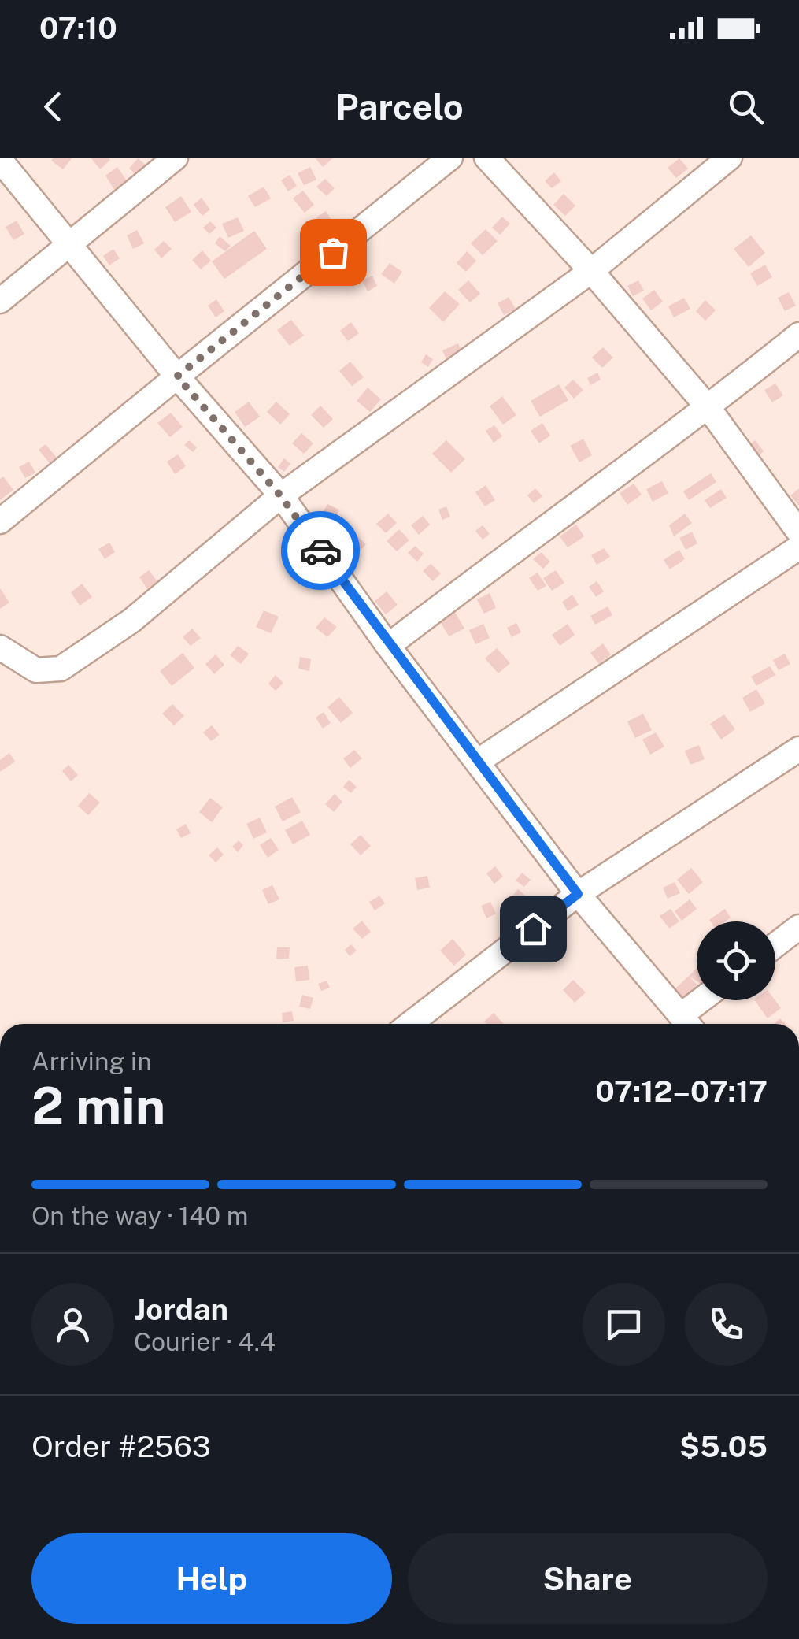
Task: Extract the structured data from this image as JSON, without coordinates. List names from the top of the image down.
{
  "page": {
    "status": "07:10",
    "header": "Parcelo",
    "heading": ["2 min", "Arriving in", "07:12–07:17"],
    "panel": [
      "Jordan",
      "Courier · 4.4",
      "Order #2563",
      "$5.05"
    ],
    "bar": "On the way · 140 m",
    "buttons": ["Help", "Share"]
  }
}
